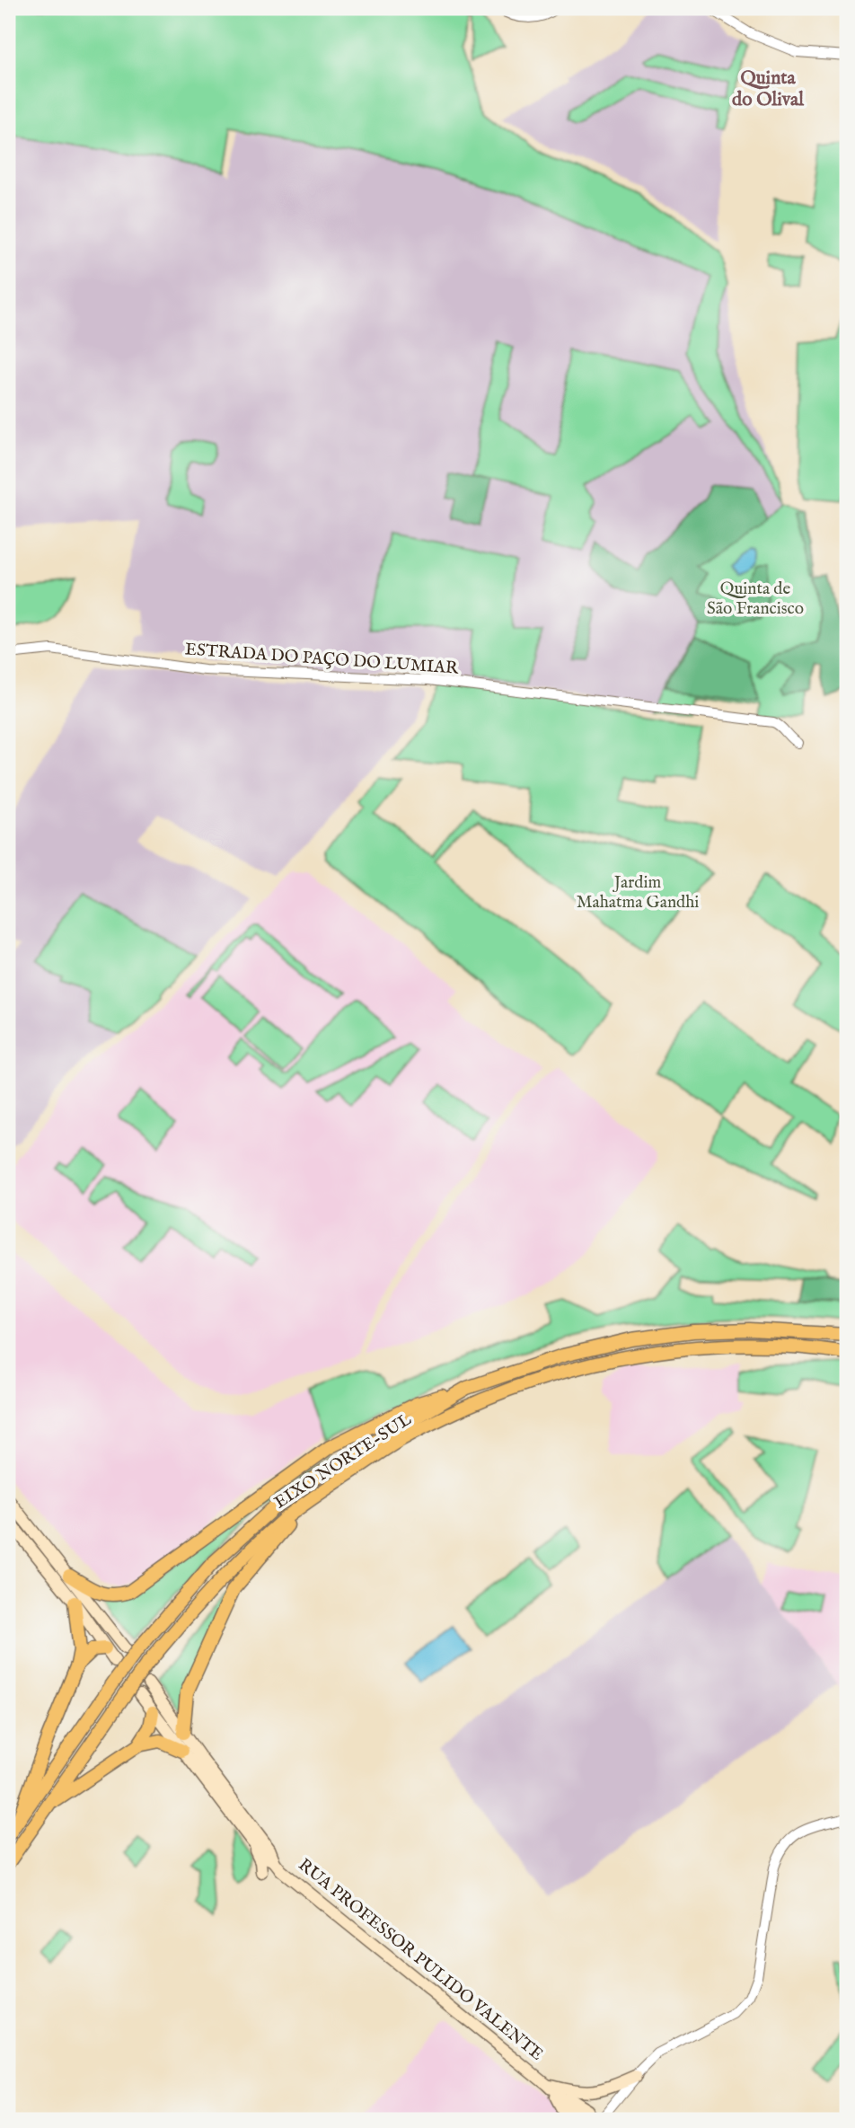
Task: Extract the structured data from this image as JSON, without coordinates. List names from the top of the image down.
{
  "streets": {
    "highway": ["EIXO NORTE-SUL"],
    "main road": ["RUA PROFESSOR PULIDO VALENTE"],
    "street": ["ESTRADA DO PAÇO DO LUMIAR"]
  },
  "districts": ["Quinta do Olival"],
  "parks": ["Quinta de São Francisco", "Jardim Mahatma Gandhi"]
}
